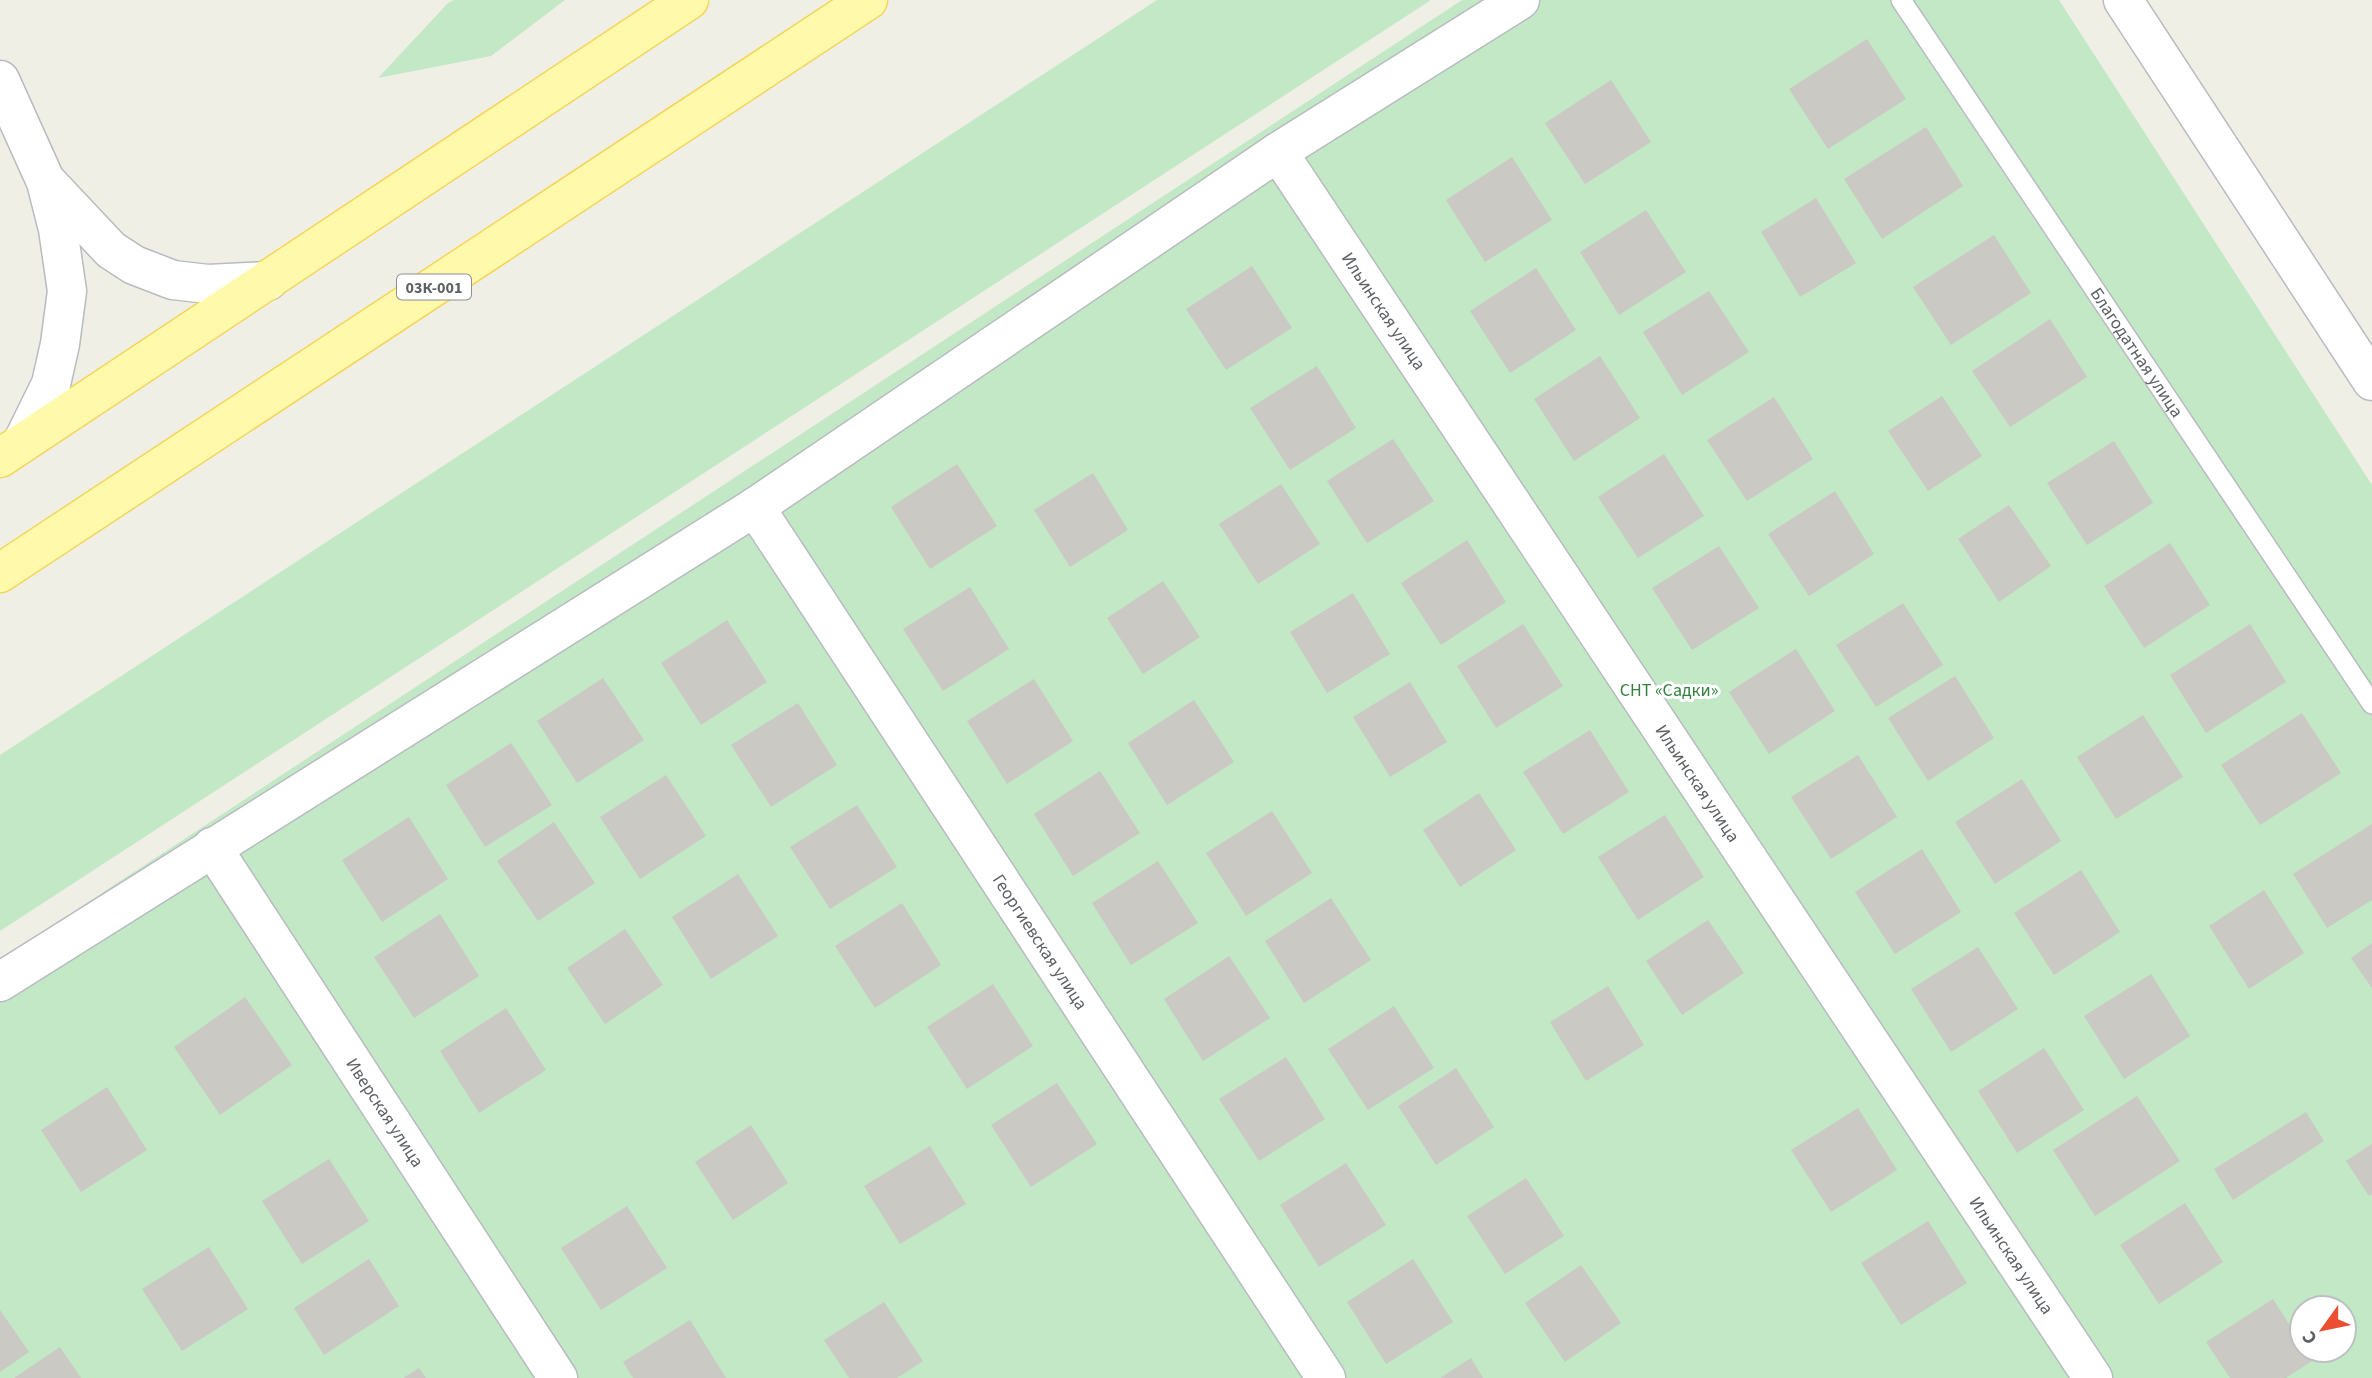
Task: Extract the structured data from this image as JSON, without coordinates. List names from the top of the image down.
{
  "streets": {
    "main road": ["03К-001"],
    "street": ["Ильинская улица", "Георгиевская улица", "Иверская улица"],
    "lane": ["Благодатная улица"]
  },
  "parks": ["СНТ «Садки»"],
  "north": "bottom left"
}
